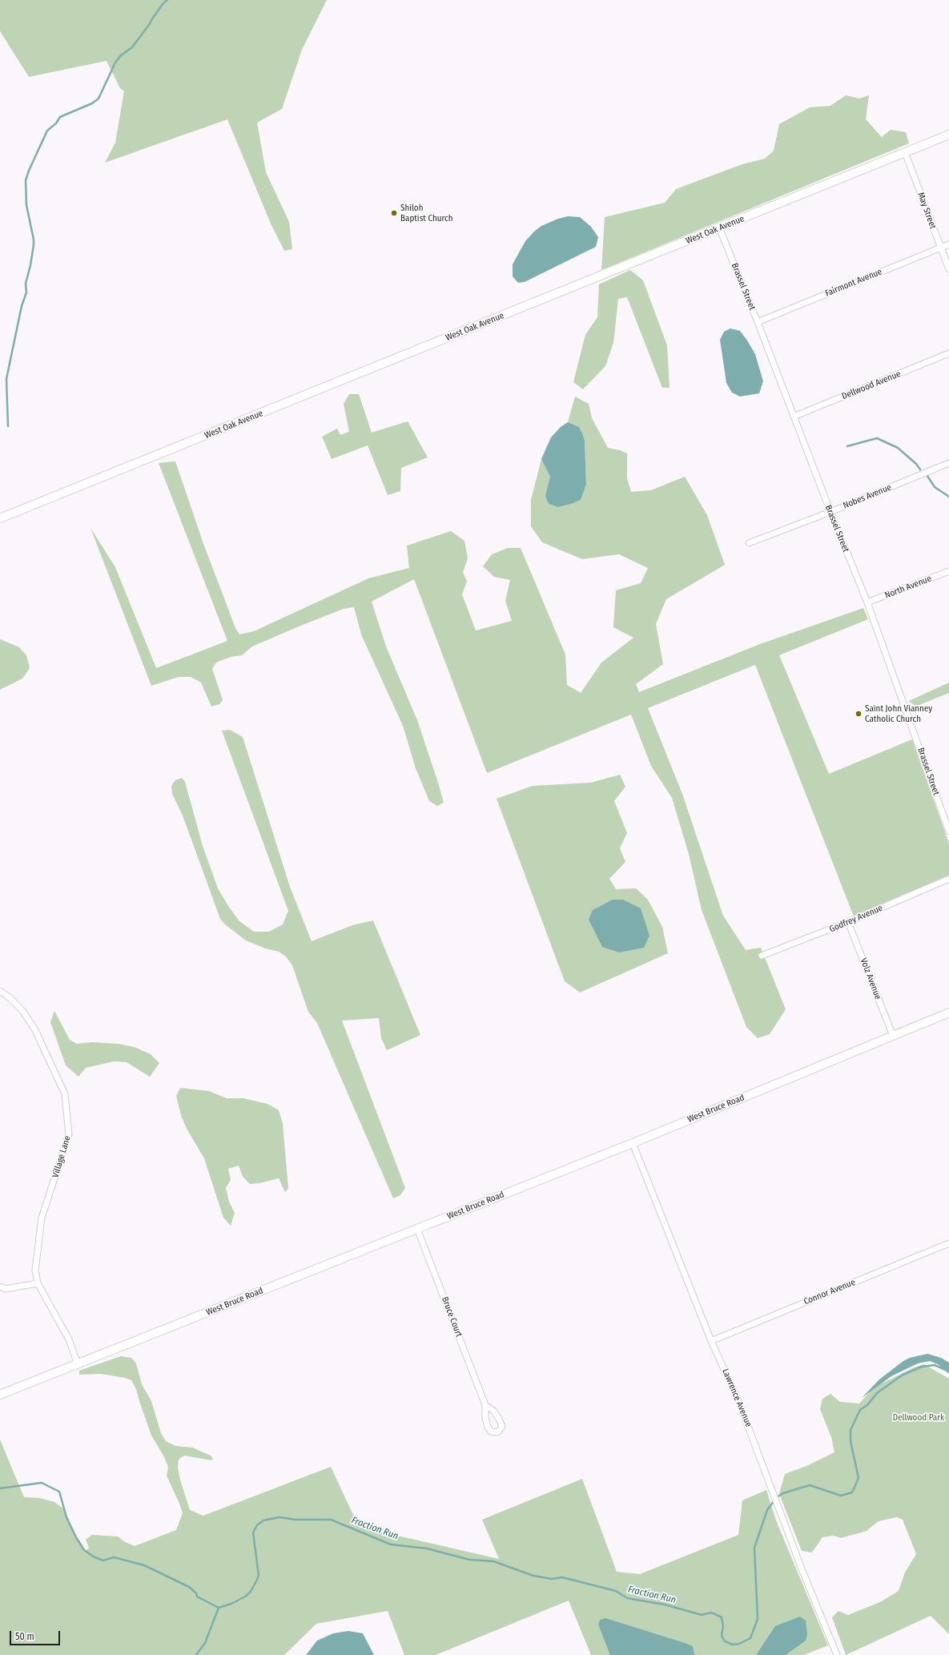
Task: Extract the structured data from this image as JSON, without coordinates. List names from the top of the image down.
{
  "streets": {
    "street": [
      "May Street",
      "West Oak Avenue",
      "Fairmont Avenue",
      "Brassel Street",
      "Dellwood Avenue",
      "Nobes Avenue",
      "North Avenue",
      "Godfrey Avenue",
      "Volz Avenue",
      "West Bruce Road",
      "Village Lane",
      "Connor Avenue",
      "Bruce Court",
      "Lawrence Avenue"
    ]
  },
  "crossings": [
    ["May Street", "West Oak Avenue"],
    ["May Street", "Fairmont Avenue"],
    ["West Oak Avenue", "Brassel Street"],
    ["Fairmont Avenue", "Brassel Street"],
    ["Brassel Street", "Dellwood Avenue"],
    ["Brassel Street", "Nobes Avenue"],
    ["Brassel Street", "North Avenue"],
    ["Godfrey Avenue", "Volz Avenue"],
    ["Volz Avenue", "West Bruce Road"],
    ["West Bruce Road", "Village Lane"],
    ["West Bruce Road", "Bruce Court"],
    ["West Bruce Road", "Lawrence Avenue"],
    ["Connor Avenue", "Lawrence Avenue"]
  ],
  "water": ["Fraction Run"],
  "parks": ["Dellwood Park"],
  "places": ["Shiloh Baptist Church", "Saint John Vianney Catholic Church"],
  "scale_bar": "50 m"
}
